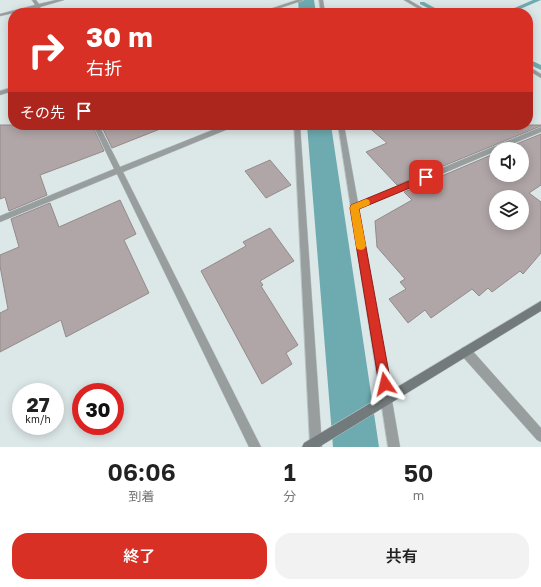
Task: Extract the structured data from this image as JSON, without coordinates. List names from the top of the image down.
{
  "page": {
    "turn": ["30 m", "右折"],
    "then": "その先",
    "speed": "27 km/h",
    "limit": "30",
    "eta": [
      "06:06",
      "到着",
      "1",
      "分",
      "50",
      "m"
    ],
    "buttons": ["終了", "共有"]
  }
}
